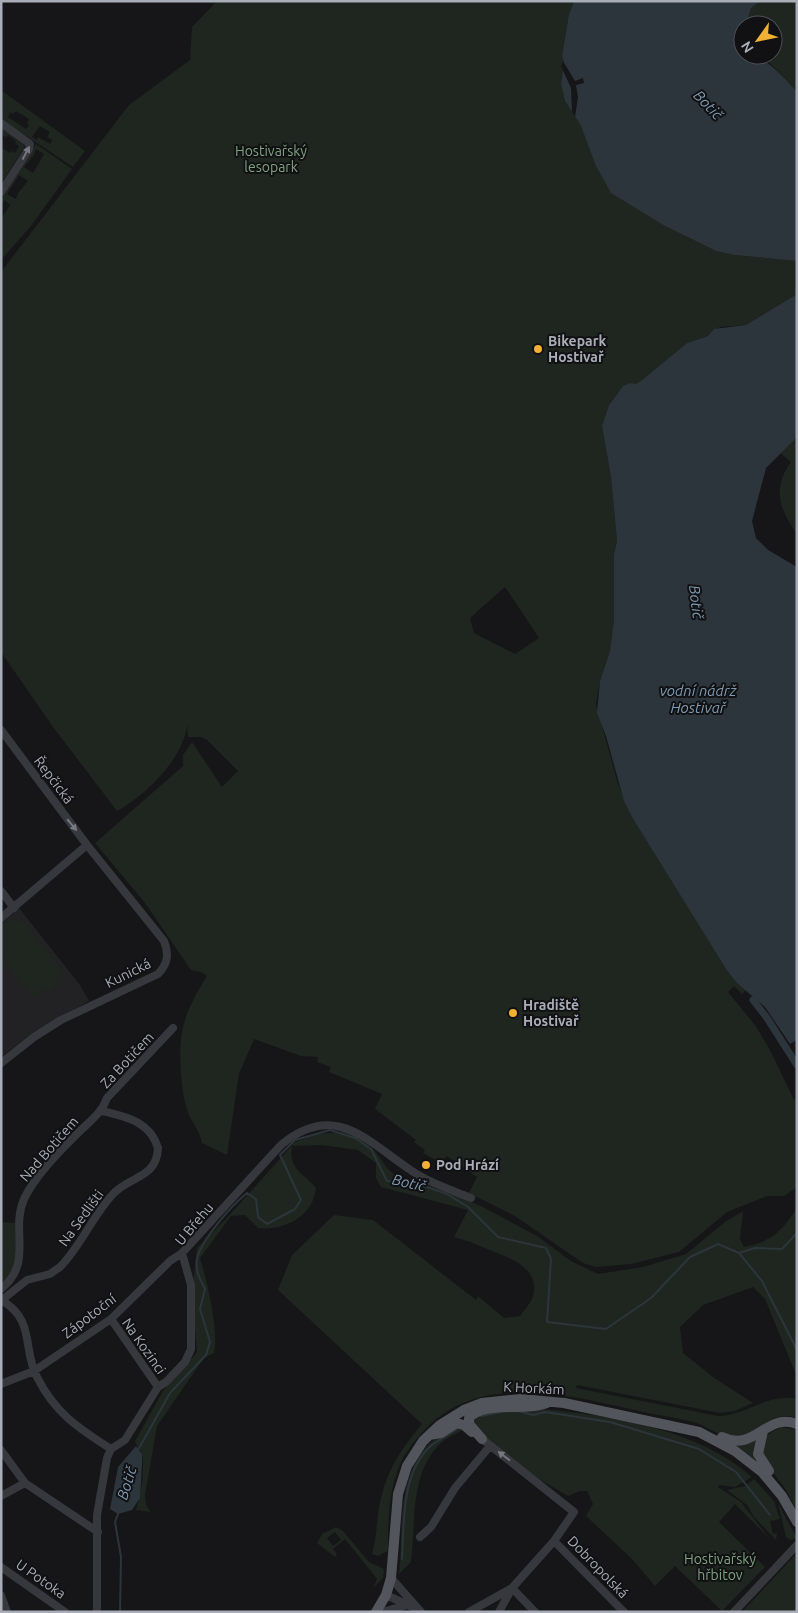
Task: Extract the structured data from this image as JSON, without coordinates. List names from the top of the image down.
{
  "streets": {
    "main road": ["K Horkám"],
    "street": [
      "Řepčická",
      "Kunická",
      "Za Botičem",
      "Nad Botičem",
      "Na Sedlišti",
      "U Břehu",
      "Zápotoční",
      "Na Kozinci",
      "Dobropolská",
      "U Potoka"
    ]
  },
  "crossings": [
    ["Řepčická", "Kunická"],
    ["Za Botičem", "Nad Botičem"],
    ["Za Botičem", "Na Sedlišti"],
    ["Nad Botičem", "Na Sedlišti"],
    ["U Břehu", "Zápotoční"],
    ["U Břehu", "Na Kozinci"],
    ["Zápotoční", "Na Kozinci"]
  ],
  "one_way": ["Řepčická"],
  "water": ["Botič", "vodní nádrž Hostivař"],
  "parks": ["Hostivařský lesopark", "Hostivařský hřbitov"],
  "places": ["Bikepark Hostivař", "Hradiště Hostivař", "Pod Hrází"],
  "north": "bottom left"
}
